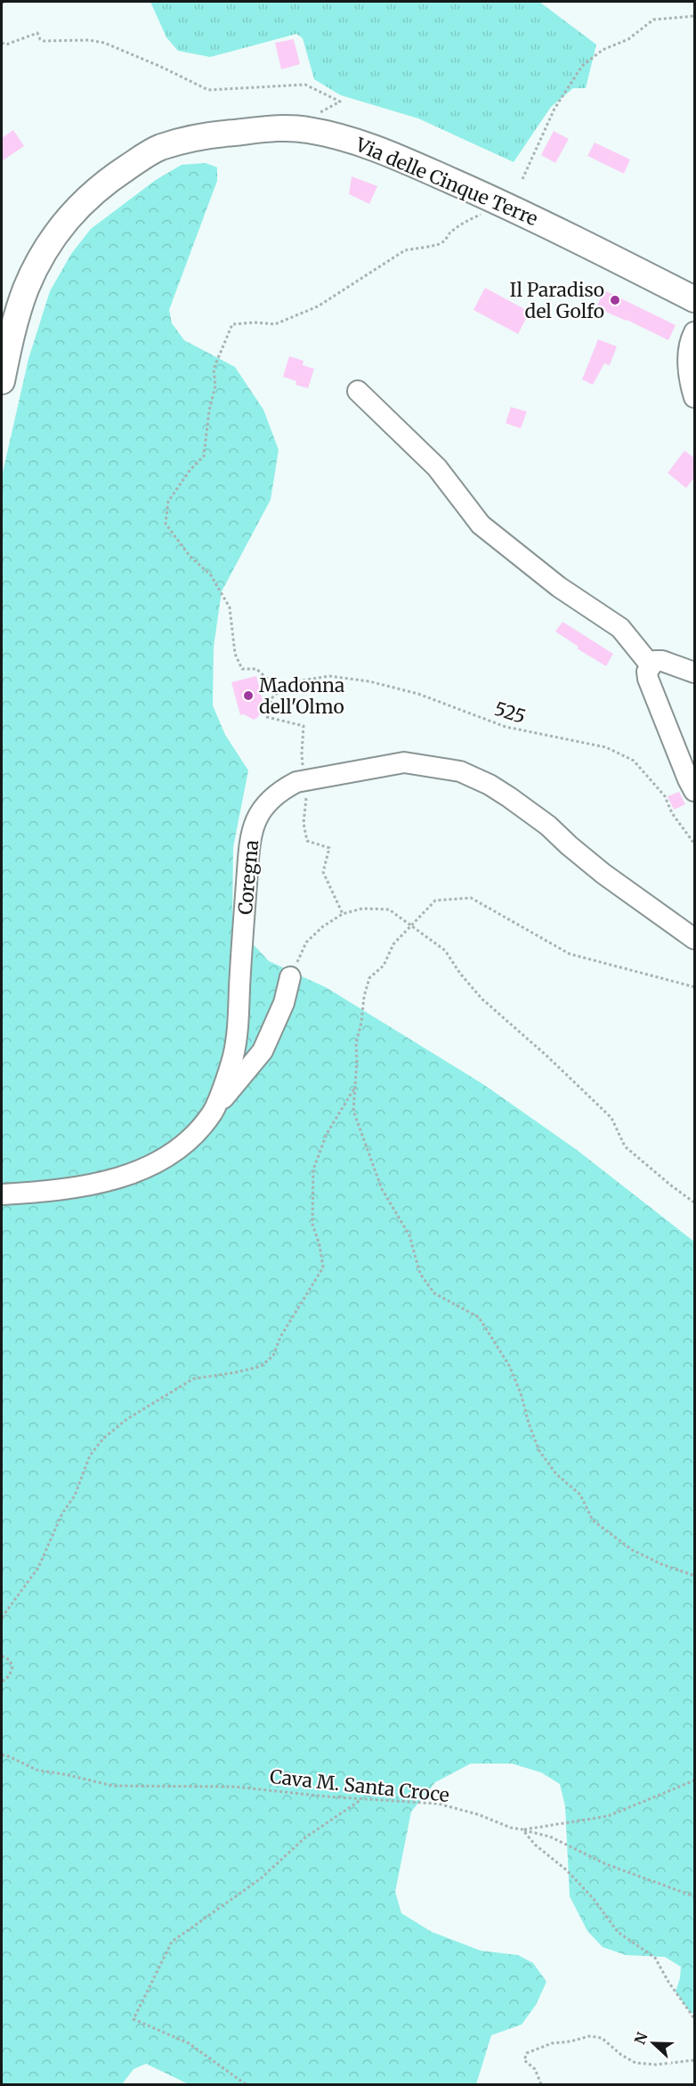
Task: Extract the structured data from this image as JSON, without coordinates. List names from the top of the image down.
{
  "streets": {
    "main road": ["Via delle Cinque Terre"],
    "street": ["Coregna"],
    "path": ["525", "Cava M. Santa Croce"]
  },
  "places": ["Il Paradiso del Golfo", "Madonna dell'Olmo"],
  "north": "left"
}
